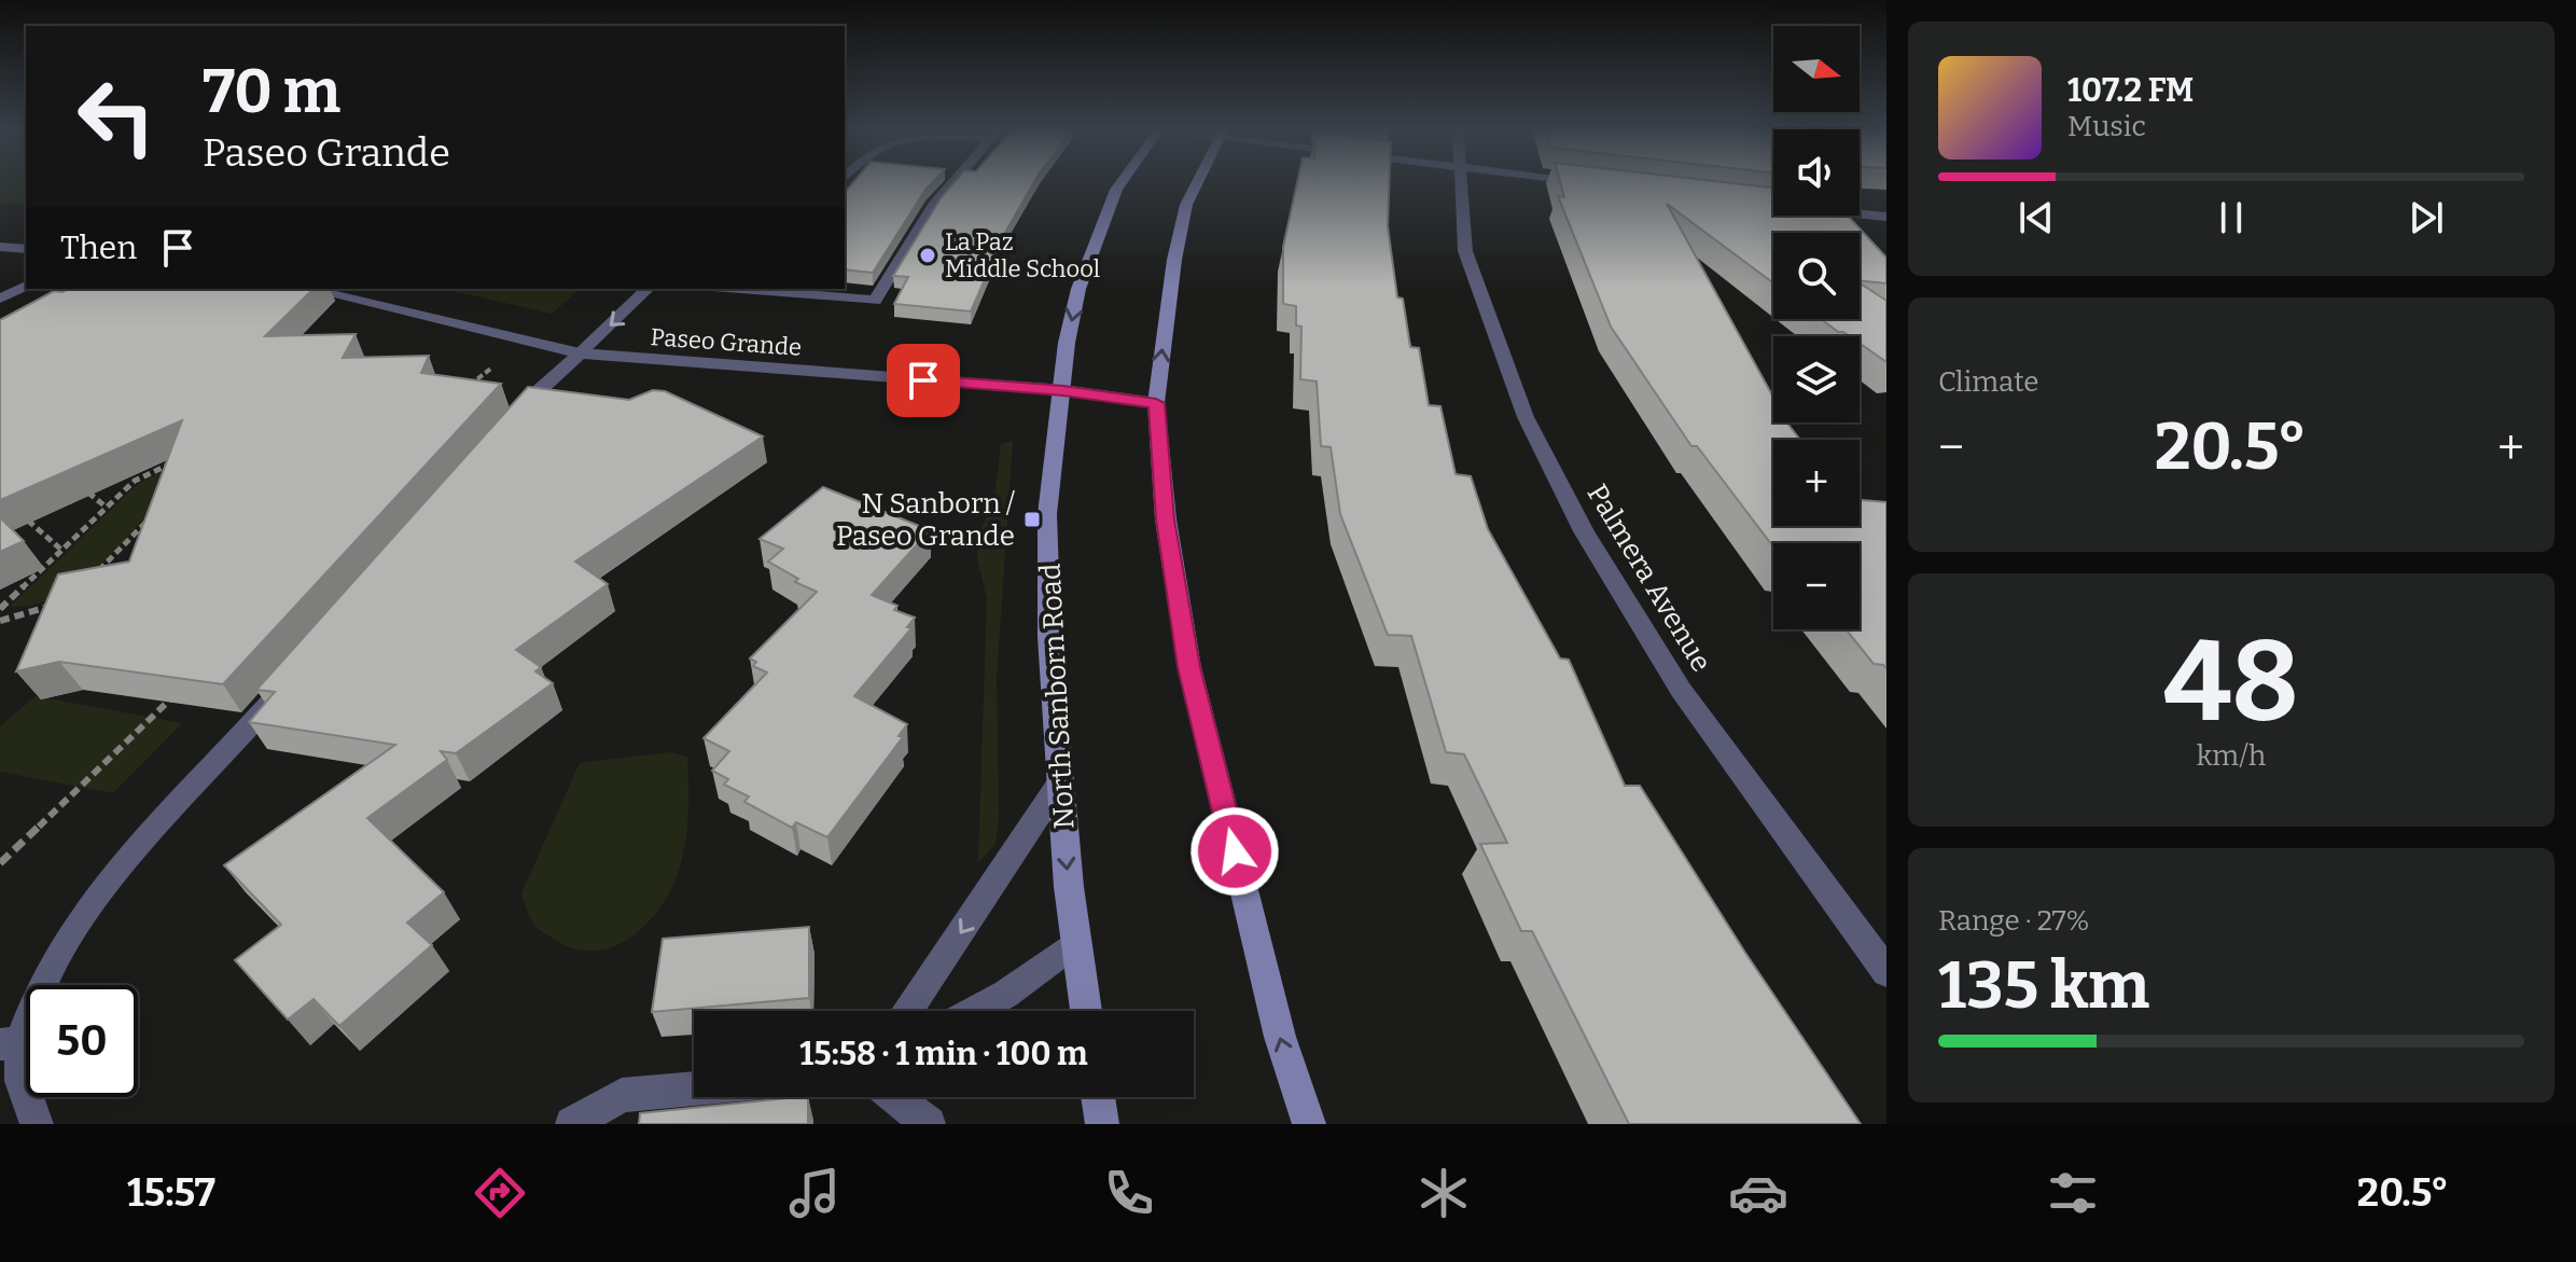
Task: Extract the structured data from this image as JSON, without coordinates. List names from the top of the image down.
{
  "streets": {
    "main road": ["North Sanborn Road"],
    "street": ["Paseo Grande", "Palmera Avenue"]
  },
  "crossings": [
    ["Paseo Grande", "North Sanborn Road"]
  ],
  "places": {
    "other": ["La Paz Middle School"],
    "transit": ["N Sanborn / Paseo Grande"]
  },
  "north": "right",
  "page": {
    "map_buttons": ["+", "−"],
    "turn": ["70 m", "Paseo Grande"],
    "song": ["107.2 FM", "Music"],
    "then": "Then",
    "tile": [
      "Climate",
      ["48", "km/h"],
      ["Range · 27%", "135 km"]
    ],
    "heat": ["−", "20.5°", "+"],
    "limit": "50",
    "trip": "15:58 · 1 min · 100 m",
    "tabs": ["15:57", "20.5°"]
  }
}
